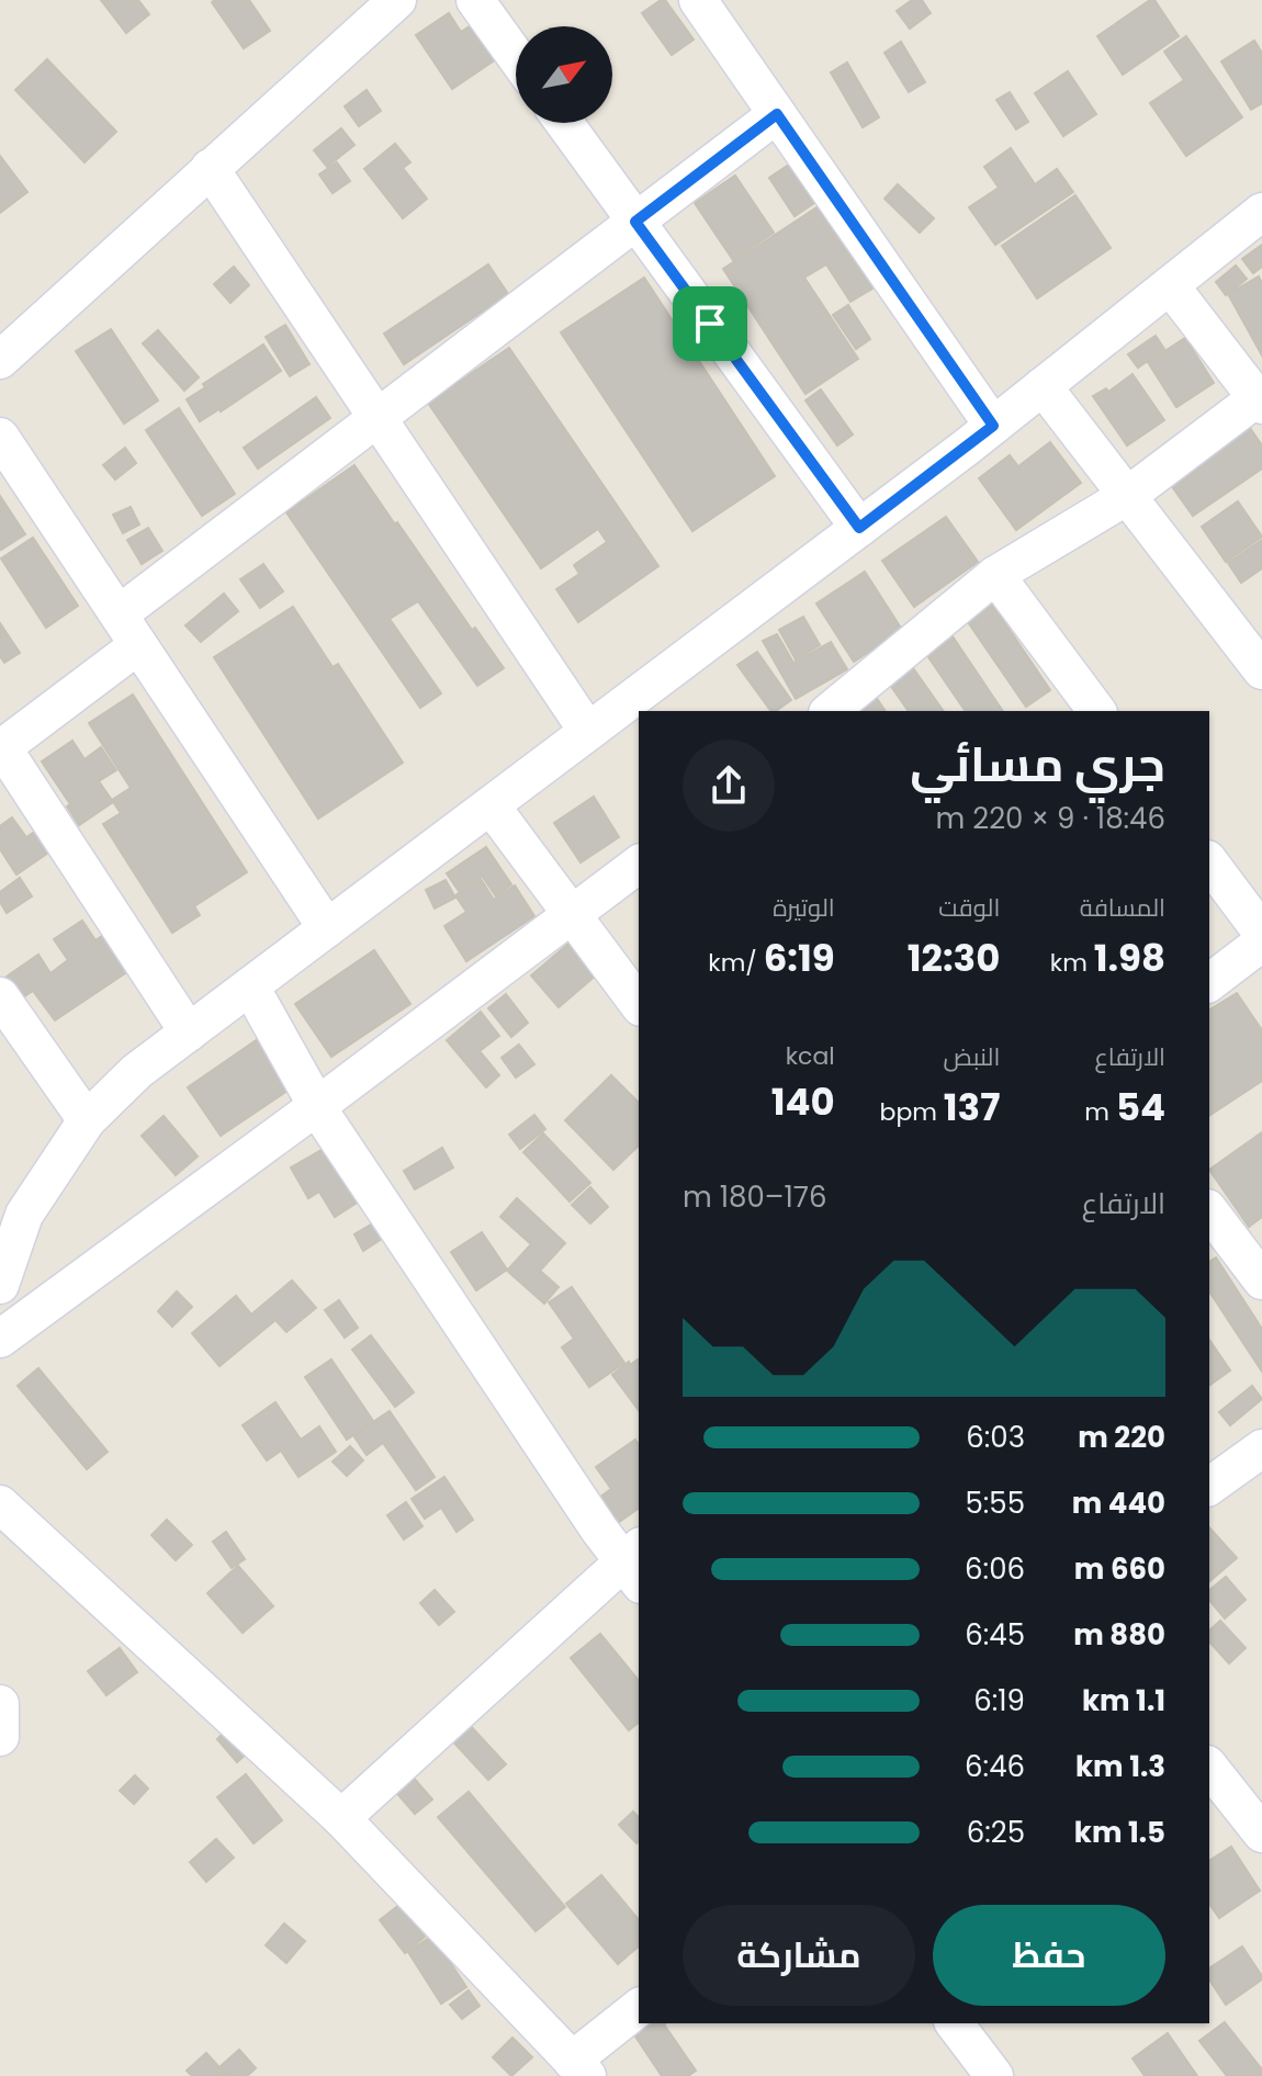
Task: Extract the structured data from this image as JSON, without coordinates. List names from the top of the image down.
{
  "north": "top right",
  "page": {
    "heading": ["جري مسائي", "18:46 · 9 × 220 m"],
    "stats": [
      ["المسافة", "1.98 km"],
      ["الوقت", "12:30"],
      ["الوتيرة", "6:19 /km"],
      ["الارتفاع", "54 m"],
      ["النبض", "137 bpm"],
      ["kcal", "140"]
    ],
    "chart": ["الارتفاع", "176–180 m"],
    "list": [
      {
        "name": "220 m",
        "note": "6:03"
      },
      {
        "name": "440 m",
        "note": "5:55"
      },
      {
        "name": "660 m",
        "note": "6:06"
      },
      {
        "name": "880 m",
        "note": "6:45"
      },
      {
        "name": "1.1 km",
        "note": "6:19"
      },
      {
        "name": "1.3 km",
        "note": "6:46"
      },
      {
        "name": "1.5 km",
        "note": "6:25"
      }
    ],
    "buttons": ["حفظ", "مشاركة"]
  }
}
